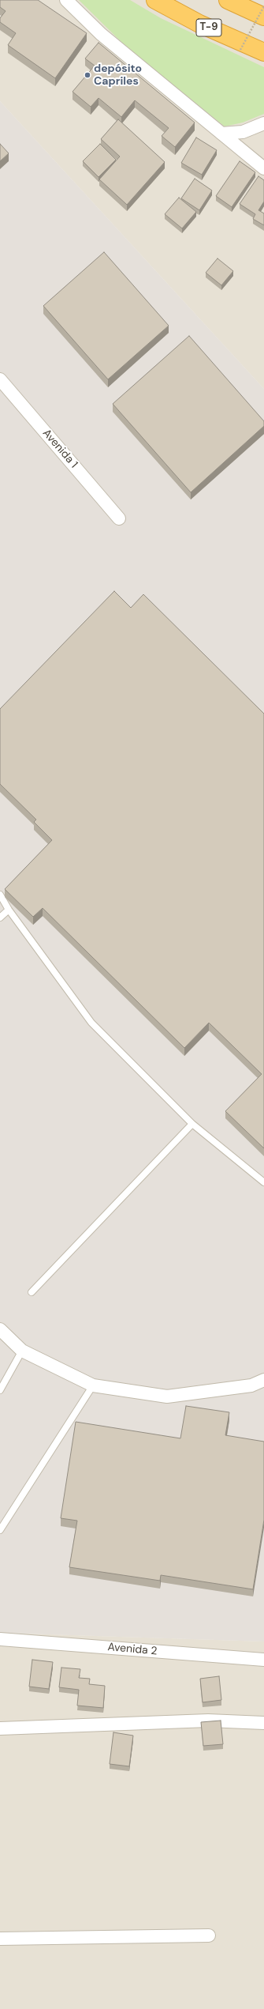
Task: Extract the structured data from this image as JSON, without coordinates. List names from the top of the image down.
{
  "streets": {
    "highway": ["T-9"],
    "street": ["Avenida 1", "Avenida 2"]
  },
  "places": ["depósito Capriles"]
}
